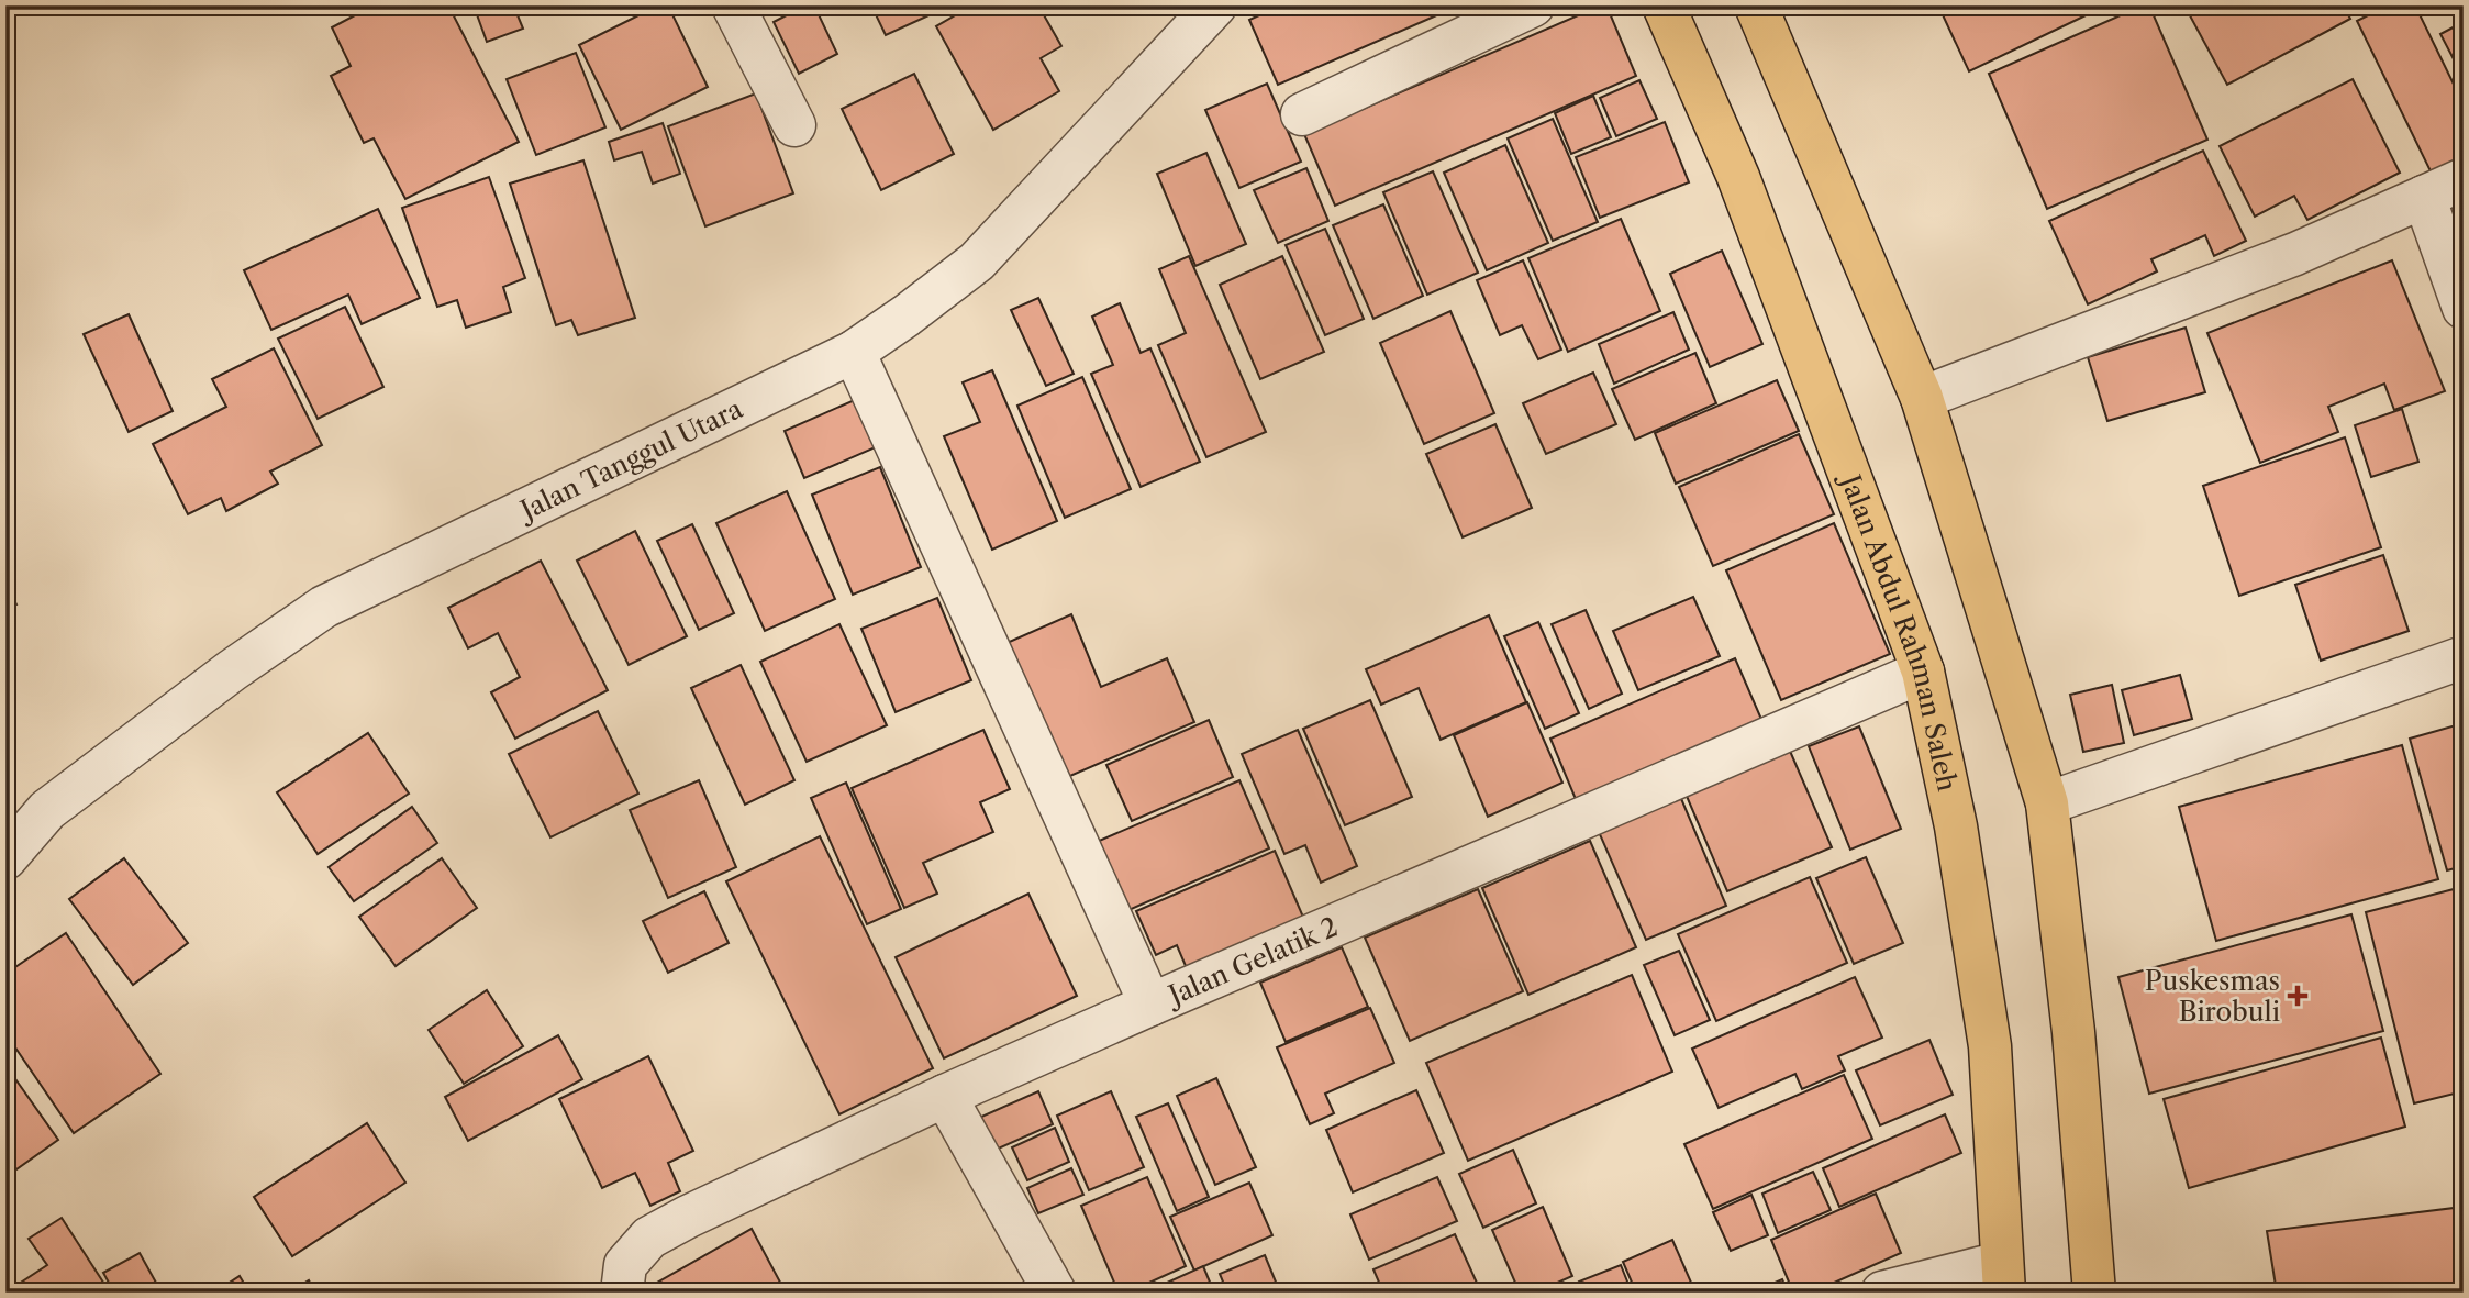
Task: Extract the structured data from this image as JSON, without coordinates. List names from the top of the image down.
{
  "streets": {
    "highway": ["Jalan Abdul Rahman Saleh"],
    "street": ["Jalan Tanggul Utara", "Jalan Gelatik 2"]
  },
  "crossings": [
    ["Jalan Abdul Rahman Saleh", "Jalan Gelatik 2"]
  ],
  "places": {
    "health": ["Puskesmas Birobuli"]
  }
}
